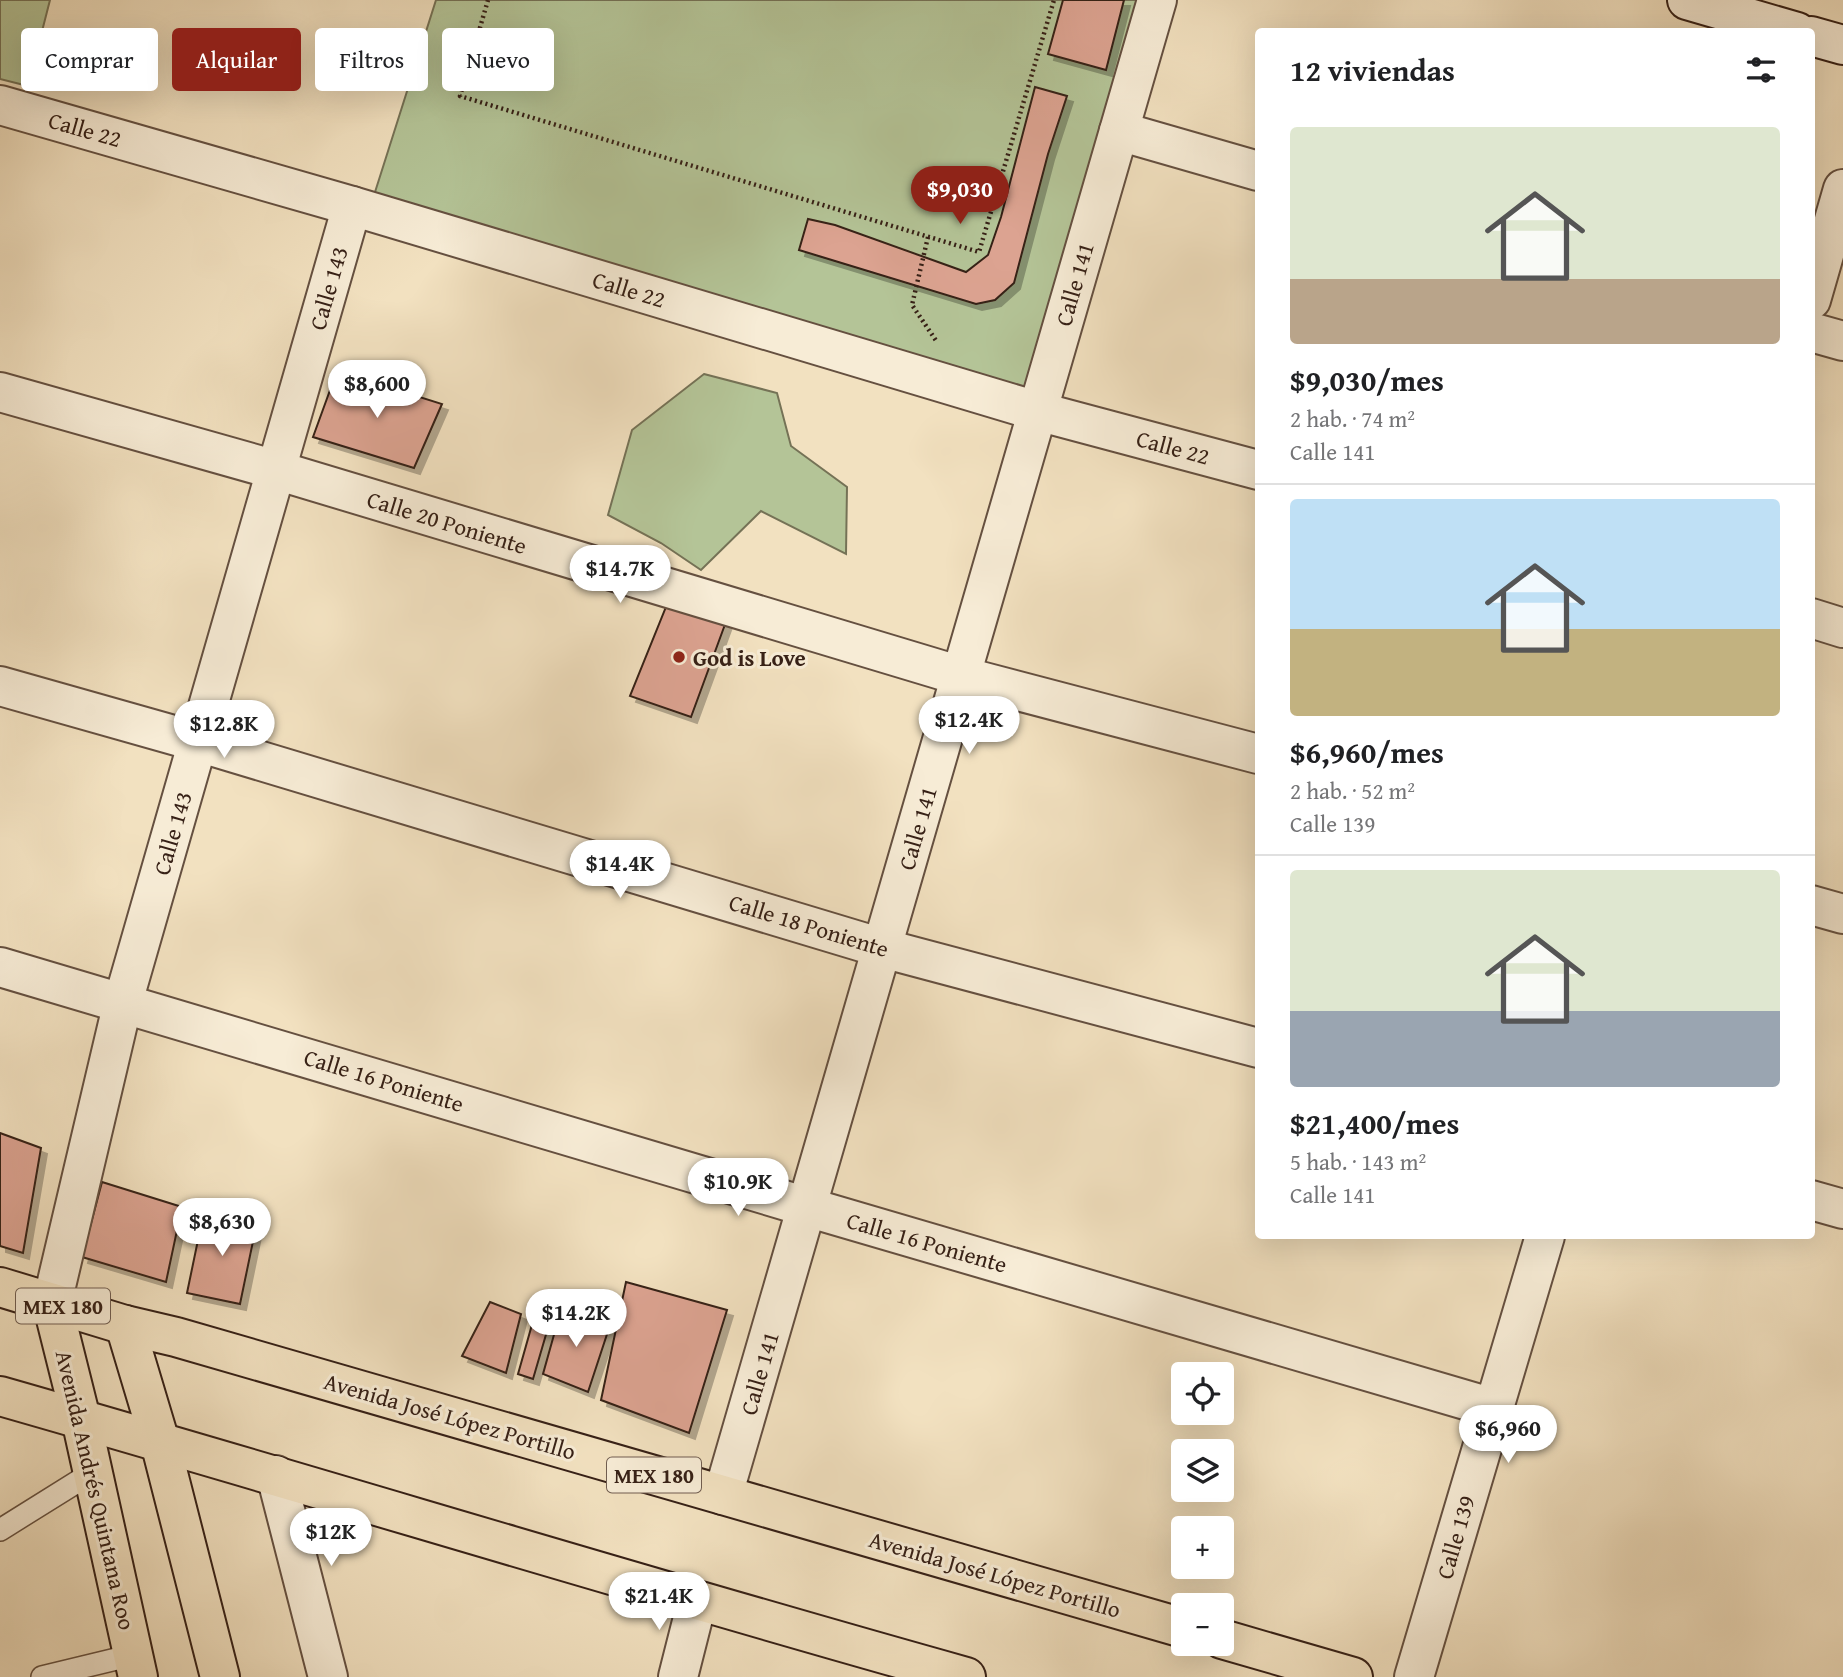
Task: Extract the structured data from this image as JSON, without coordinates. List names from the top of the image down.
{
  "streets": {
    "main road": ["MEX 180", "Avenida José López Portillo", "Avenida Andrés Quintana Roo"],
    "street": [
      "Calle 22",
      "Calle 141",
      "Calle 143",
      "Calle 20 Poniente",
      "Calle 18 Poniente",
      "Calle 16 Poniente",
      "Calle 139"
    ]
  },
  "crossings": [
    ["Calle 22", "Calle 141"],
    ["Calle 22", "Calle 143"],
    ["Calle 141", "Calle 20 Poniente"],
    ["Calle 141", "Calle 18 Poniente"],
    ["Calle 141", "Calle 16 Poniente"],
    ["Calle 141", "Avenida José López Portillo"],
    ["Calle 143", "Calle 20 Poniente"],
    ["Calle 143", "Calle 18 Poniente"],
    ["Calle 143", "Calle 16 Poniente"],
    ["Calle 143", "Avenida José López Portillo"],
    ["Calle 143", "Avenida Andrés Quintana Roo"],
    ["Calle 16 Poniente", "Calle 139"],
    ["Avenida José López Portillo", "Avenida Andrés Quintana Roo"]
  ],
  "places": ["God is Love"],
  "page": {
    "chip": [
      "Comprar",
      "Alquilar",
      "Filtros",
      "Nuevo"
    ],
    "heading": "12 viviendas",
    "list": [
      {
        "name": "$9,030/mes",
        "note": "2 hab. · 74 m² · Calle 141"
      },
      {
        "name": "$6,960/mes",
        "note": "2 hab. · 52 m² · Calle 139"
      },
      {
        "name": "$21,400/mes",
        "note": "5 hab. · 143 m² · Calle 141"
      }
    ],
    "price": [
      "$9,030",
      "$8,600",
      "$14.7K",
      "$12.4K",
      "$12.8K",
      "$14.4K",
      "$10.9K",
      "$8,630",
      "$14.2K",
      "$6,960",
      "$12K",
      "$21.4K"
    ],
    "map_buttons": ["+", "−"]
  }
}
